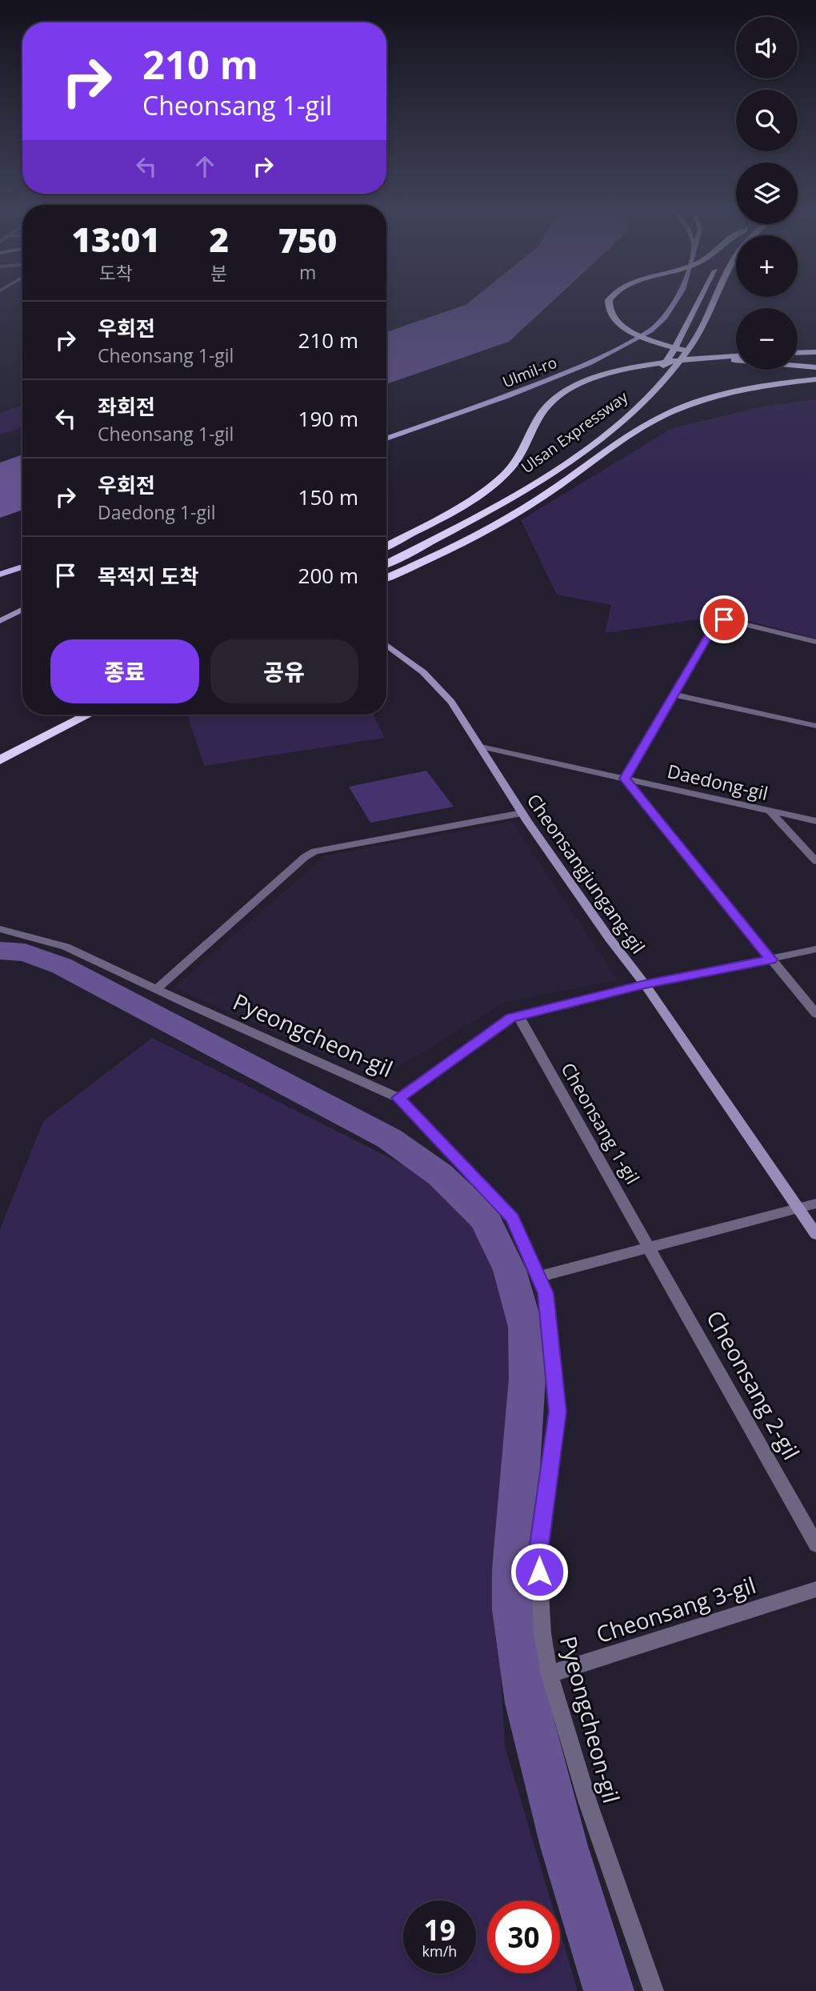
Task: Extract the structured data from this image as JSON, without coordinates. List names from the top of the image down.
{
  "streets": {
    "highway": ["Ulsan Expressway"],
    "main road": ["Ulmil-ro"],
    "street": [
      "Daedong-gil",
      "Cheonsangjungang-gil",
      "Pyeongcheon-gil",
      "Cheonsang 1-gil",
      "Cheonsang 2-gil",
      "Cheonsang 3-gil"
    ]
  },
  "crossings": [
    ["Daedong-gil", "Cheonsangjungang-gil"],
    ["Pyeongcheon-gil", "Cheonsang 3-gil"],
    ["Cheonsang 1-gil", "Cheonsang 2-gil"]
  ],
  "page": {
    "map_buttons": ["+", "−"],
    "turn": ["210 m", "Cheonsang 1-gil"],
    "eta": [
      "13:01",
      "도착",
      "2",
      "분",
      "750",
      "m"
    ],
    "list": [
      {
        "name": "우회전",
        "note": "Cheonsang 1-gil",
        "value": "210 m"
      },
      {
        "name": "좌회전",
        "note": "Cheonsang 1-gil",
        "value": "190 m"
      },
      {
        "name": "우회전",
        "note": "Daedong 1-gil",
        "value": "150 m"
      },
      {
        "name": "목적지 도착",
        "value": "200 m"
      }
    ],
    "buttons": ["종료", "공유"],
    "speed": "19 km/h",
    "limit": "30"
  }
}
